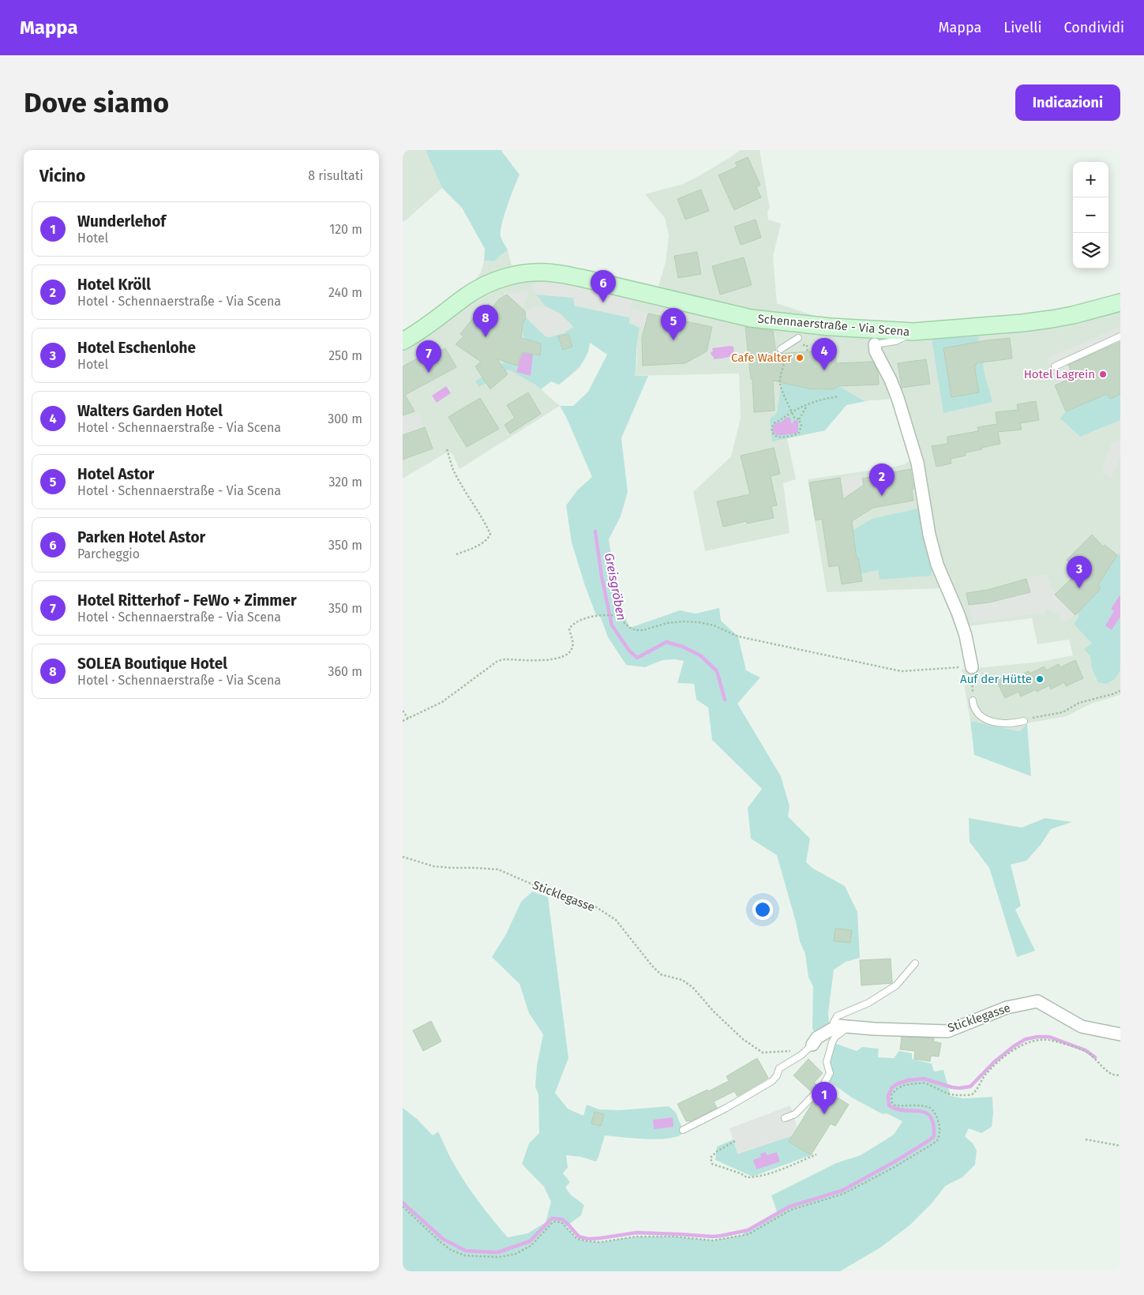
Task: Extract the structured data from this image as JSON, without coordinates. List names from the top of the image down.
{
  "streets": {
    "street": ["Schennaerstraße - Via Scena", "Sticklegasse"]
  },
  "water": ["Greisgröben"],
  "places": ["Cafe Walter", "Hotel Lagrein", "Auf der Hütte"],
  "page": {
    "header": "Mappa",
    "nav": ["Mappa", "Livelli", "Condividi"],
    "buttons": "Indicazioni",
    "title": "Dove siamo",
    "heading": ["Vicino", "8 risultati"],
    "map_buttons": ["+", "−"],
    "list": [
      {
        "mark": "1",
        "name": "Wunderlehof",
        "note": "Hotel",
        "value": "120 m"
      },
      {
        "mark": "2",
        "name": "Hotel Kröll",
        "note": "Hotel · Schennaerstraße - Via Scena",
        "value": "240 m"
      },
      {
        "mark": "3",
        "name": "Hotel Eschenlohe",
        "note": "Hotel",
        "value": "250 m"
      },
      {
        "mark": "4",
        "name": "Walters Garden Hotel",
        "note": "Hotel · Schennaerstraße - Via Scena",
        "value": "300 m"
      },
      {
        "mark": "5",
        "name": "Hotel Astor",
        "note": "Hotel · Schennaerstraße - Via Scena",
        "value": "320 m"
      },
      {
        "mark": "6",
        "name": "Parken Hotel Astor",
        "note": "Parcheggio",
        "value": "350 m"
      },
      {
        "mark": "7",
        "name": "Hotel Ritterhof - FeWo + Zimmer",
        "note": "Hotel · Schennaerstraße - Via Scena",
        "value": "350 m"
      },
      {
        "mark": "8",
        "name": "SOLEA Boutique Hotel",
        "note": "Hotel · Schennaerstraße - Via Scena",
        "value": "360 m"
      }
    ],
    "pins": [
      "6",
      "8",
      "5",
      "4",
      "7",
      "2",
      "3",
      "1"
    ]
  }
}
